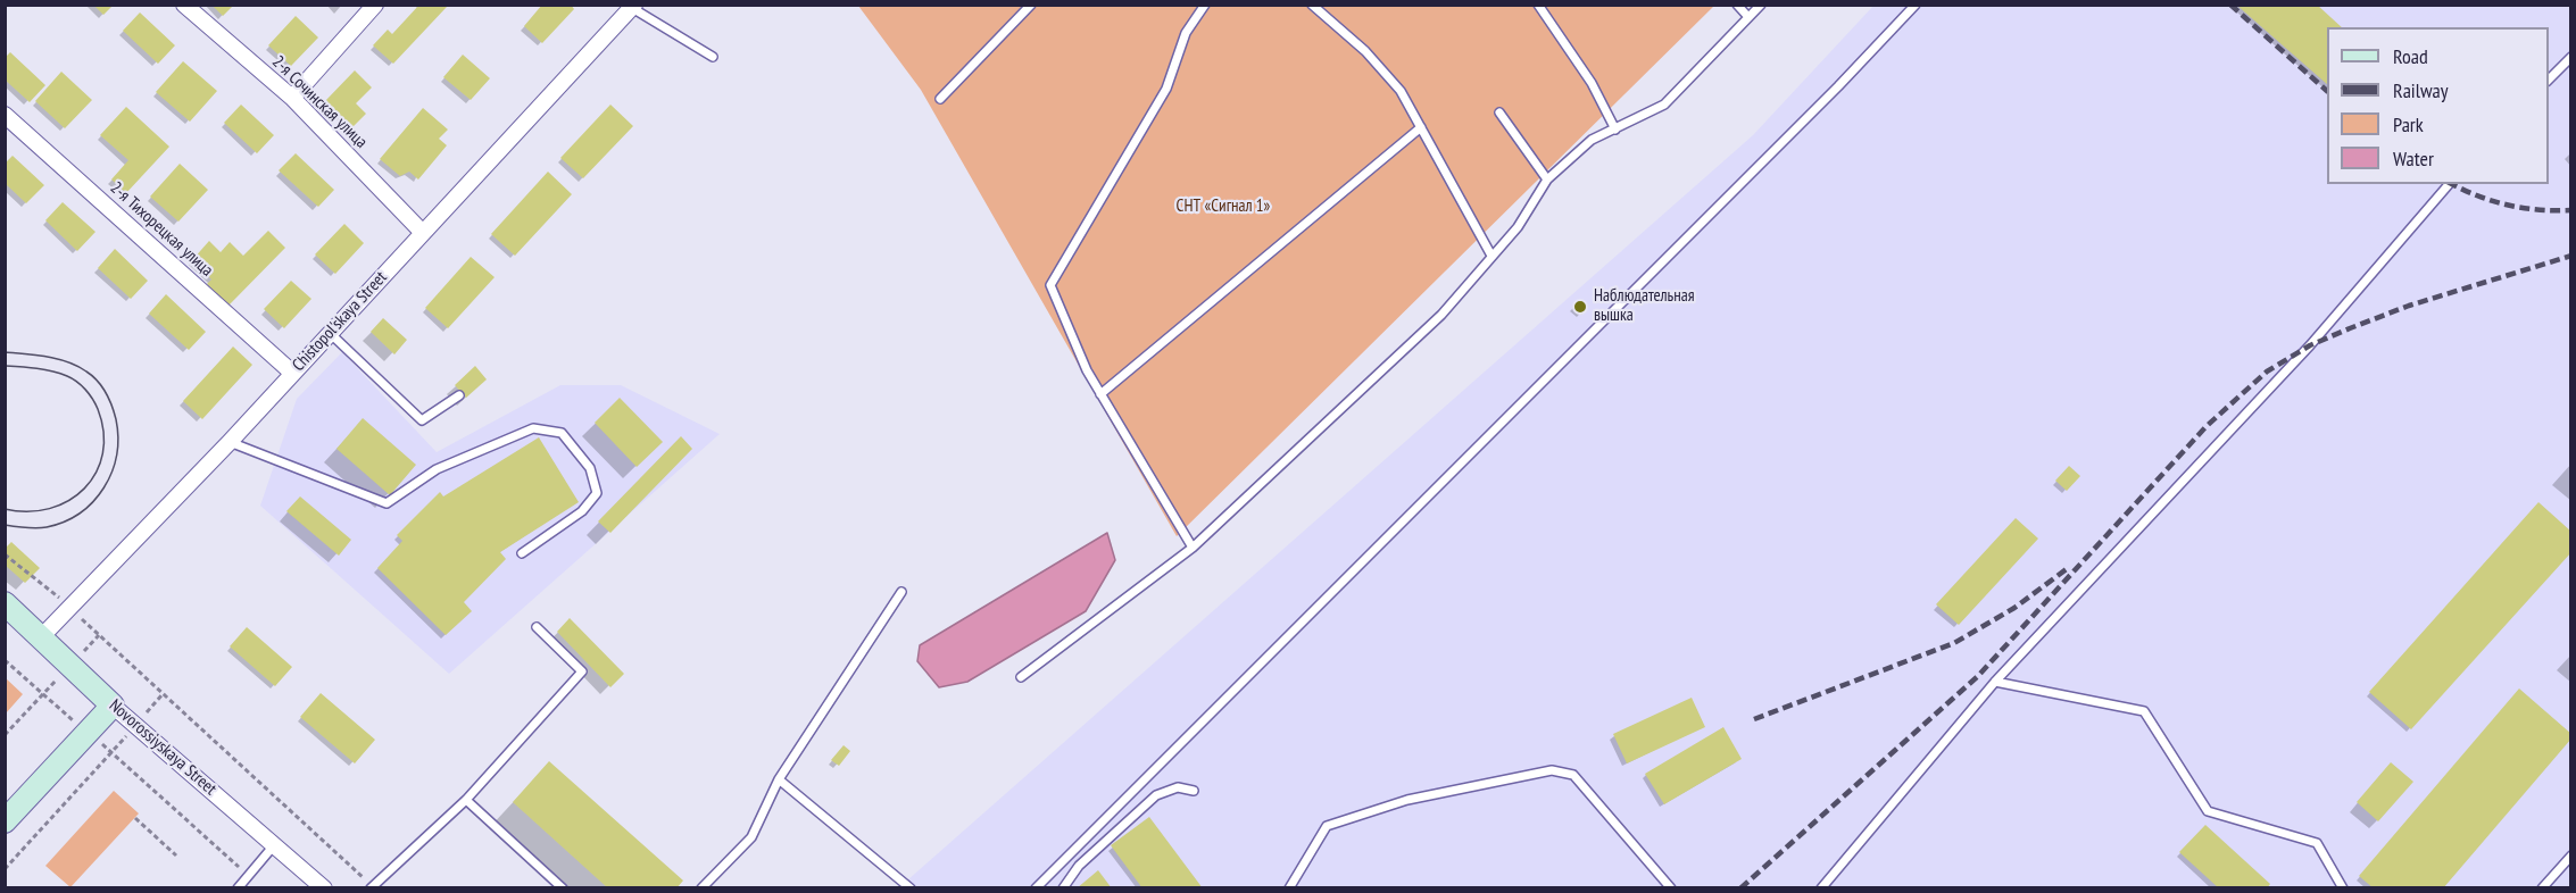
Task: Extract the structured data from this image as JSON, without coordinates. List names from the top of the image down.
{
  "streets": {
    "main road": ["Novorossiyskaya Street"],
    "street": ["2-я Сочинская улица", "2-я Тихорецкая улица", "Chistopol'skaya Street"]
  },
  "crossings": [
    ["2-я Сочинская улица", "Chistopol'skaya Street"],
    ["2-я Тихорецкая улица", "Chistopol'skaya Street"],
    ["Chistopol'skaya Street", "Novorossiyskaya Street"]
  ],
  "parks": ["СНТ «Сигнал 1»"],
  "places": ["Наблюдательная вышка"],
  "legend": [
    "Road",
    "Railway",
    "Park",
    "Water"
  ]
}
